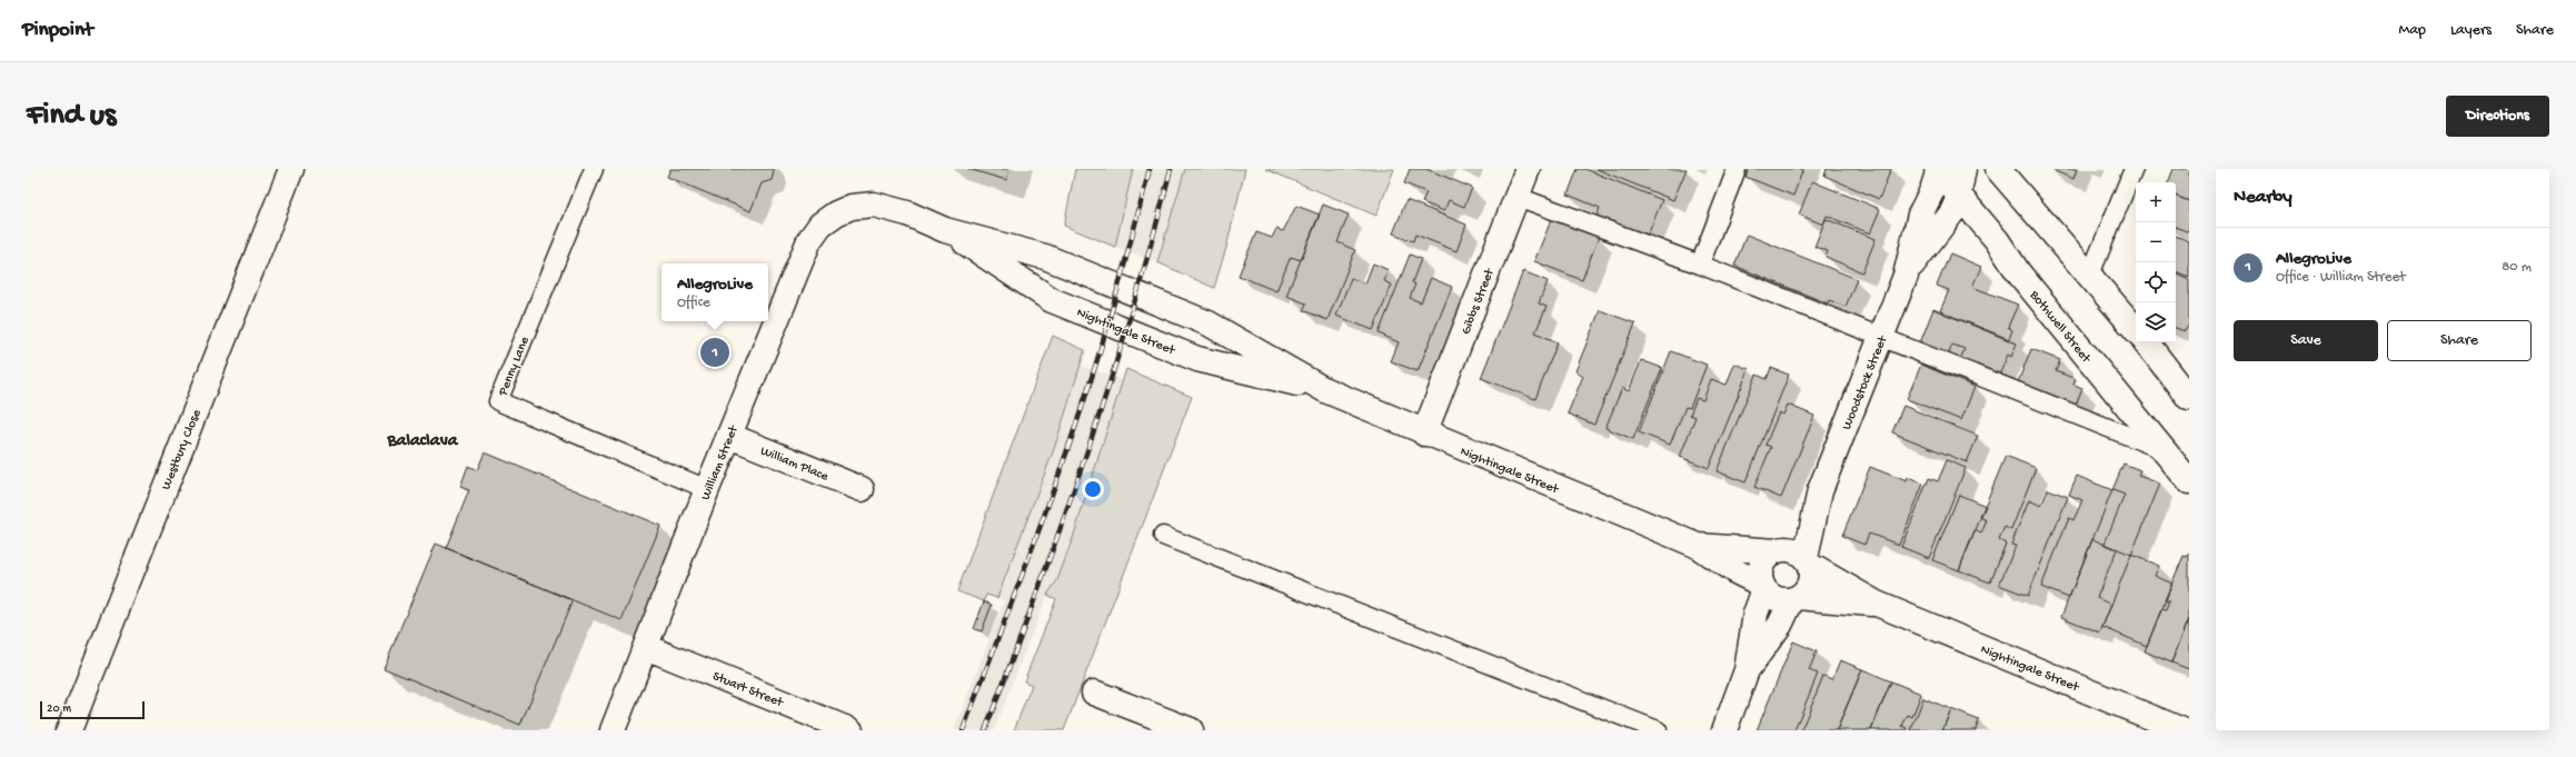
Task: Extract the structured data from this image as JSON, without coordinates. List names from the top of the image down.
{
  "streets": {
    "street": [
      "Gibbs Street",
      "Bothwell Street",
      "Nightingale Street",
      "Woodstock Street",
      "Westbury Close",
      "William Street",
      "William Place",
      "Stuart Street"
    ],
    "lane": ["Penny Lane"]
  },
  "crossings": [
    ["Gibbs Street", "Nightingale Street"],
    ["Bothwell Street", "Woodstock Street"],
    ["Nightingale Street", "Woodstock Street"],
    ["Nightingale Street", "William Street"],
    ["Penny Lane", "William Street"],
    ["William Street", "William Place"],
    ["William Street", "Stuart Street"]
  ],
  "districts": ["Balaclava"],
  "scale_bar": "20 m",
  "page": {
    "header": "Pinpoint",
    "nav": ["Map", "Layers", "Share"],
    "buttons": [
      "Directions",
      ["Save", "Share"]
    ],
    "title": "Find us",
    "heading": "Nearby",
    "map_buttons": ["+", "−"],
    "list": [
      {
        "mark": "1",
        "name": "AllegroLive",
        "note": "Office · William Street",
        "value": "80 m"
      }
    ],
    "popup": ["AllegroLive", "Office"],
    "pins": "1",
    "scale": "20 m"
  }
}
